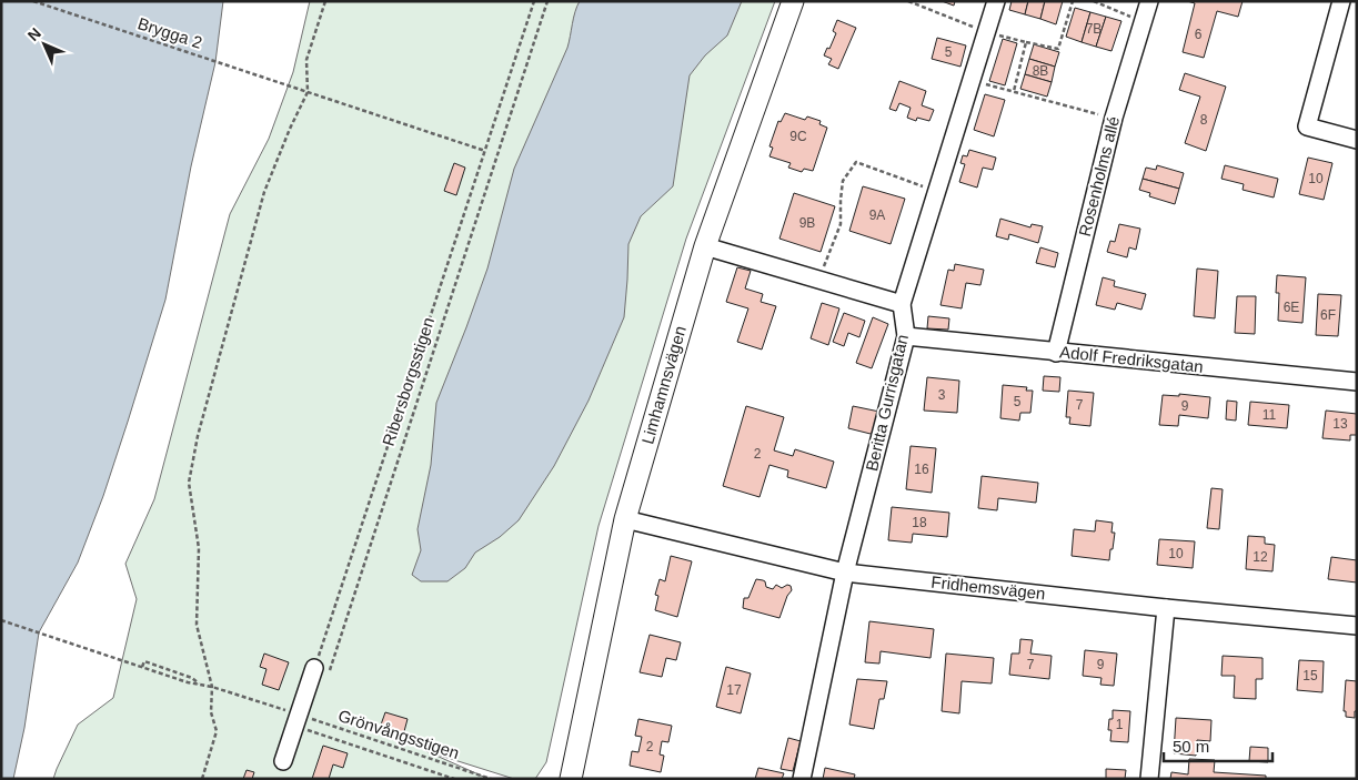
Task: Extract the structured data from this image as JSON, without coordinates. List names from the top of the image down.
{
  "streets": {
    "main road": ["Limhamnsvägen"],
    "street": [
      "Rosenholms allé",
      "Adolf Fredriksgatan",
      "Beritta Gurrisgatan",
      "Fridhemsvägen"
    ],
    "path": ["Brygga 2", "Ribersborgsstigen", "Grönvångsstigen"]
  },
  "crossings": [
    ["Brygga 2", "Ribersborgsstigen"],
    ["Rosenholms allé", "Adolf Fredriksgatan"],
    ["Adolf Fredriksgatan", "Beritta Gurrisgatan"],
    ["Limhamnsvägen", "Fridhemsvägen"],
    ["Beritta Gurrisgatan", "Fridhemsvägen"]
  ],
  "house_numbers": [
    "7B",
    "6",
    "5",
    "8B",
    "8",
    "9C",
    "10",
    "9A",
    "9B",
    "6E",
    "6F",
    "3",
    "5",
    "7",
    "9",
    "11",
    "13",
    "2",
    "16",
    "18",
    "10",
    "12",
    "7",
    "9",
    "15",
    "17",
    "1",
    "2"
  ],
  "scale_bar": "50 m",
  "north": "top left"
}
